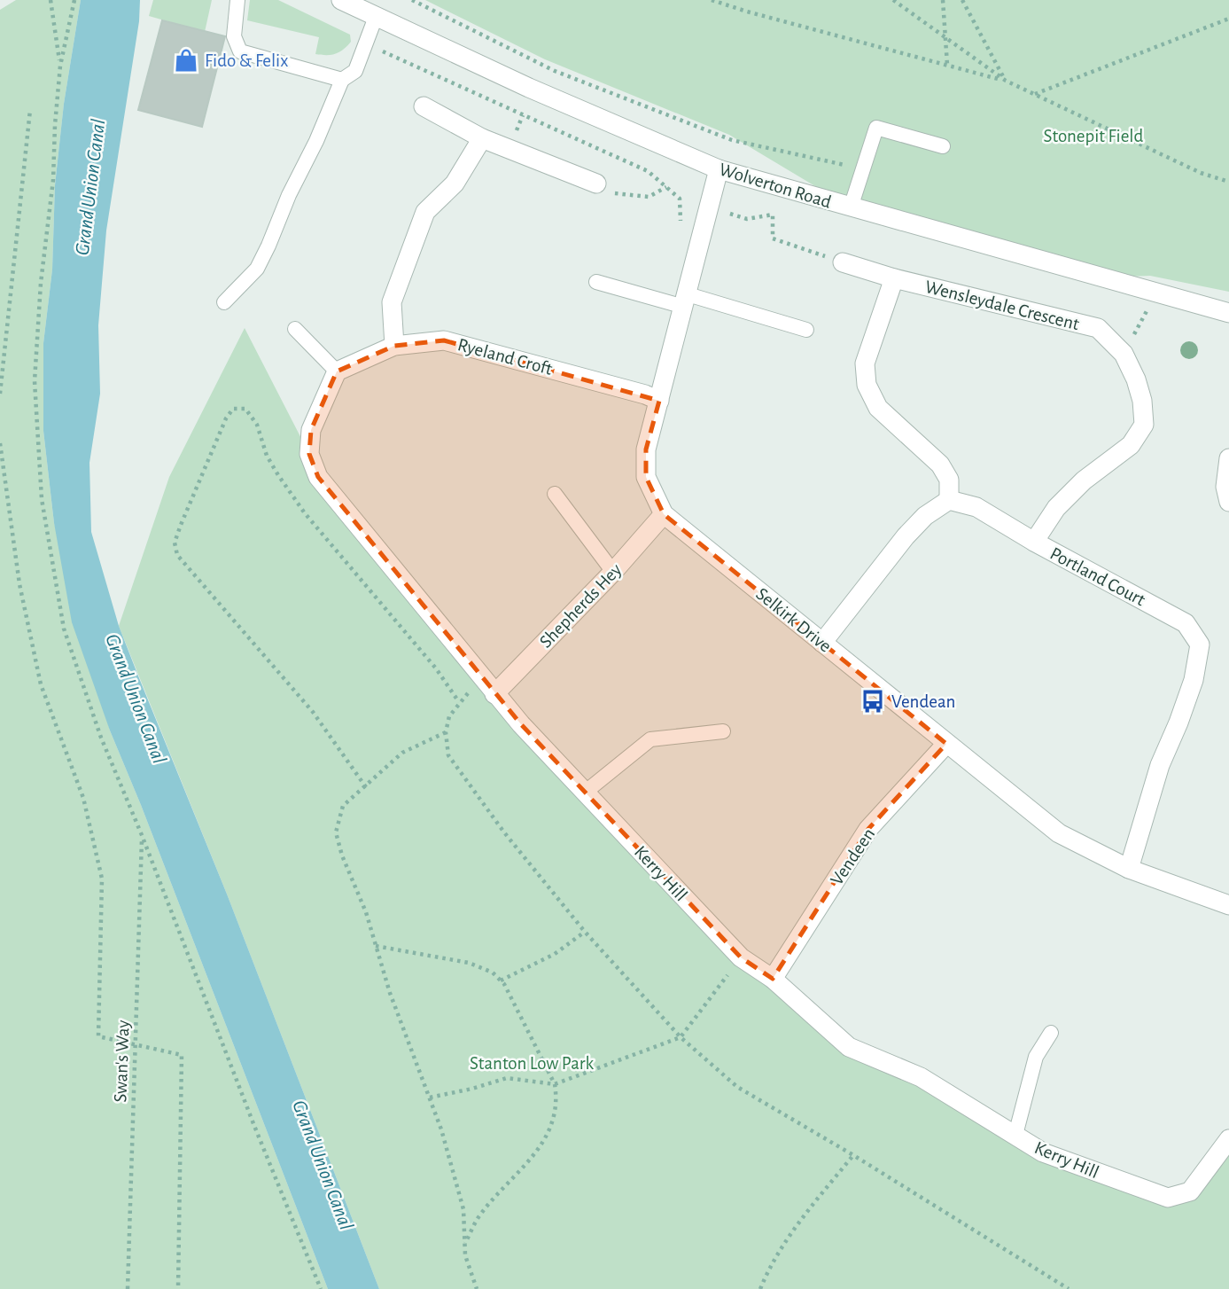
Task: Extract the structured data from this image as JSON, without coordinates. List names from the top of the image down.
{
  "streets": {
    "street": [
      "Wolverton Road",
      "Wensleydale Crescent",
      "Ryeland Croft",
      "Portland Court",
      "Shepherds Hey",
      "Selkirk Drive",
      "Vendeen",
      "Kerry Hill"
    ],
    "path": ["Swan's Way"]
  },
  "crossings": [
    ["Wolverton Road", "Selkirk Drive"],
    ["Wensleydale Crescent", "Portland Court"],
    ["Ryeland Croft", "Selkirk Drive"],
    ["Portland Court", "Selkirk Drive"],
    ["Shepherds Hey", "Selkirk Drive"],
    ["Shepherds Hey", "Kerry Hill"],
    ["Selkirk Drive", "Vendeen"],
    ["Vendeen", "Kerry Hill"]
  ],
  "water": ["Grand Union Canal"],
  "parks": ["Stonepit Field", "Stanton Low Park"],
  "places": {
    "shop": ["Fido & Felix"],
    "bus stop": ["Vendean"]
  }
}
